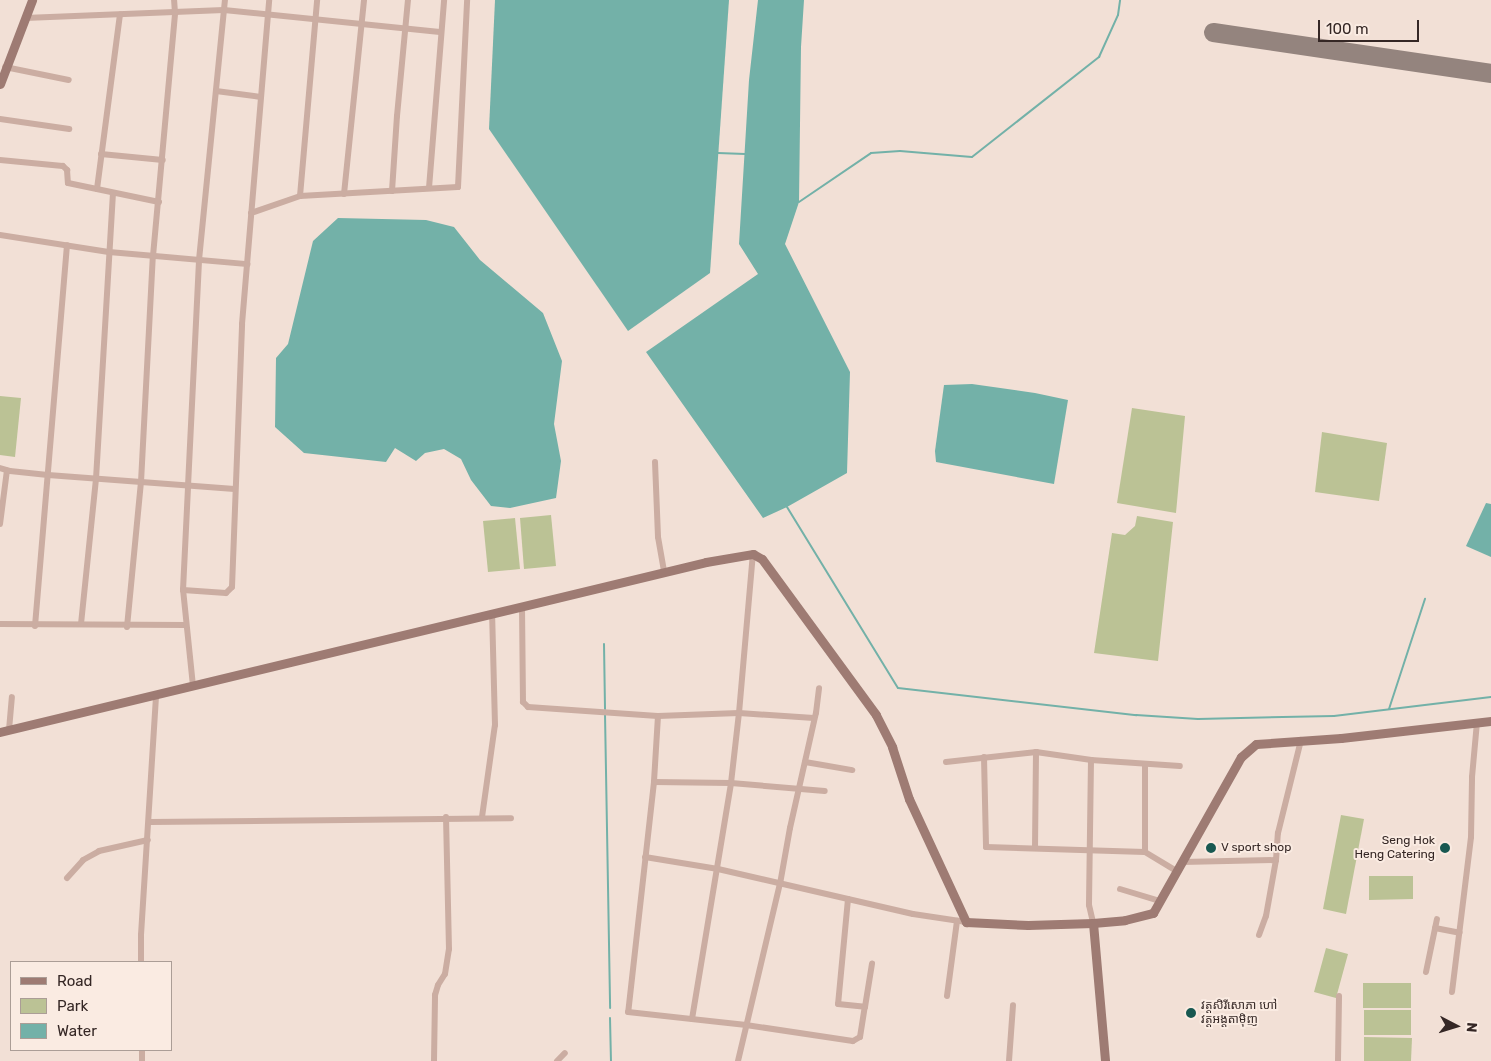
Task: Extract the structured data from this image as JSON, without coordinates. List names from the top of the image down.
{
  "places": ["V sport shop", "Seng Hok Heng Catering", "វត្តសិរីសោភា ហៅ វត្តអង្តតាម៉ិញ"],
  "legend": ["Road", "Park", "Water"],
  "scale_bar": "100 m",
  "north": "right"
}
